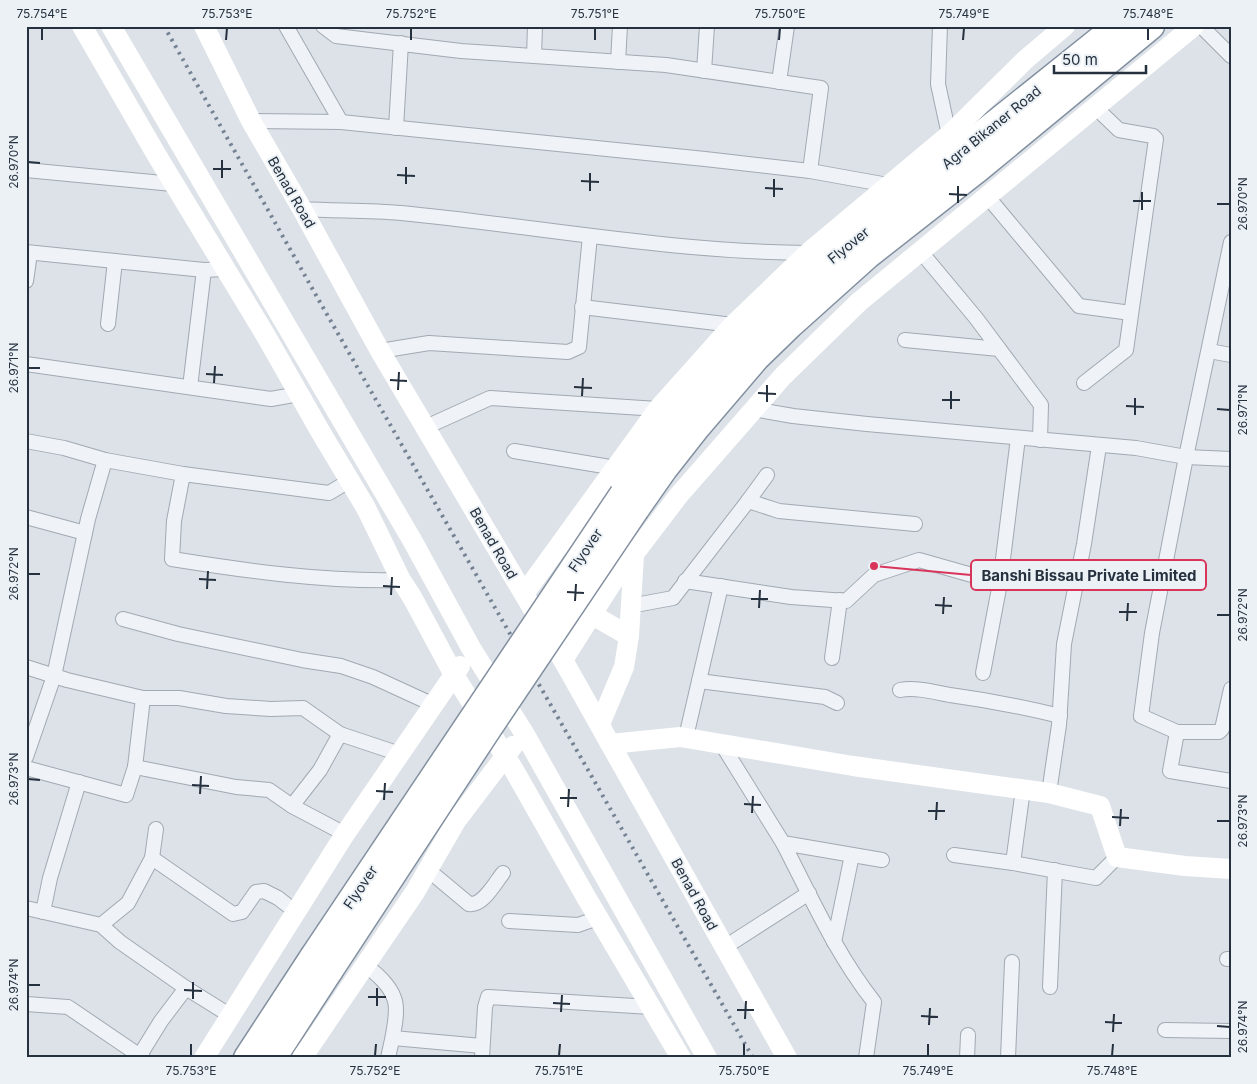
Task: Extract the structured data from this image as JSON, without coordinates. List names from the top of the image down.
{
  "streets": {
    "highway": ["Agra Bikaner Road", "Flyover"],
    "main road": ["Benad Road"]
  },
  "crossings": [
    ["Agra Bikaner Road", "Flyover"]
  ],
  "places": ["Banshi Bissau Private Limited"],
  "scale_bar": "50 m",
  "coordinates": [
    "75.754°E",
    "75.753°E",
    "75.752°E",
    "75.751°E",
    "75.750°E",
    "75.749°E",
    "75.748°E",
    "26.970°N",
    "26.971°N",
    "26.972°N",
    "26.973°N",
    "26.974°N"
  ]
}
